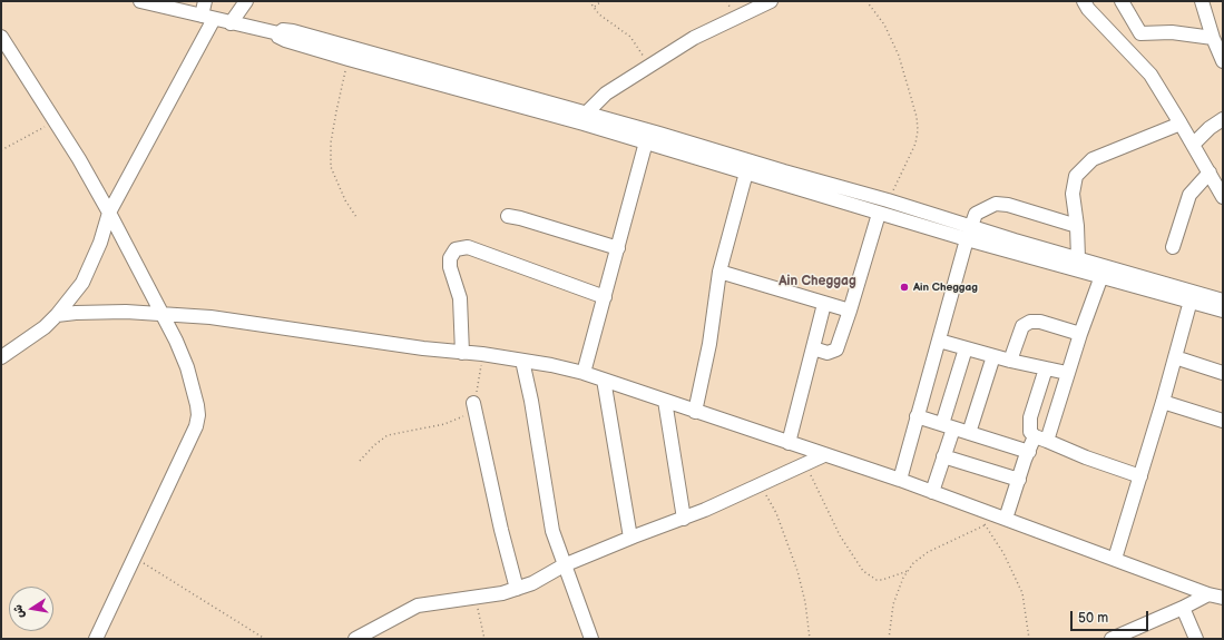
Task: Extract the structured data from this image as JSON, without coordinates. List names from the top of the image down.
{
  "districts": ["Ain Cheggag"],
  "places": ["Ain Cheggag"],
  "scale_bar": "50 m",
  "north": "left"
}
